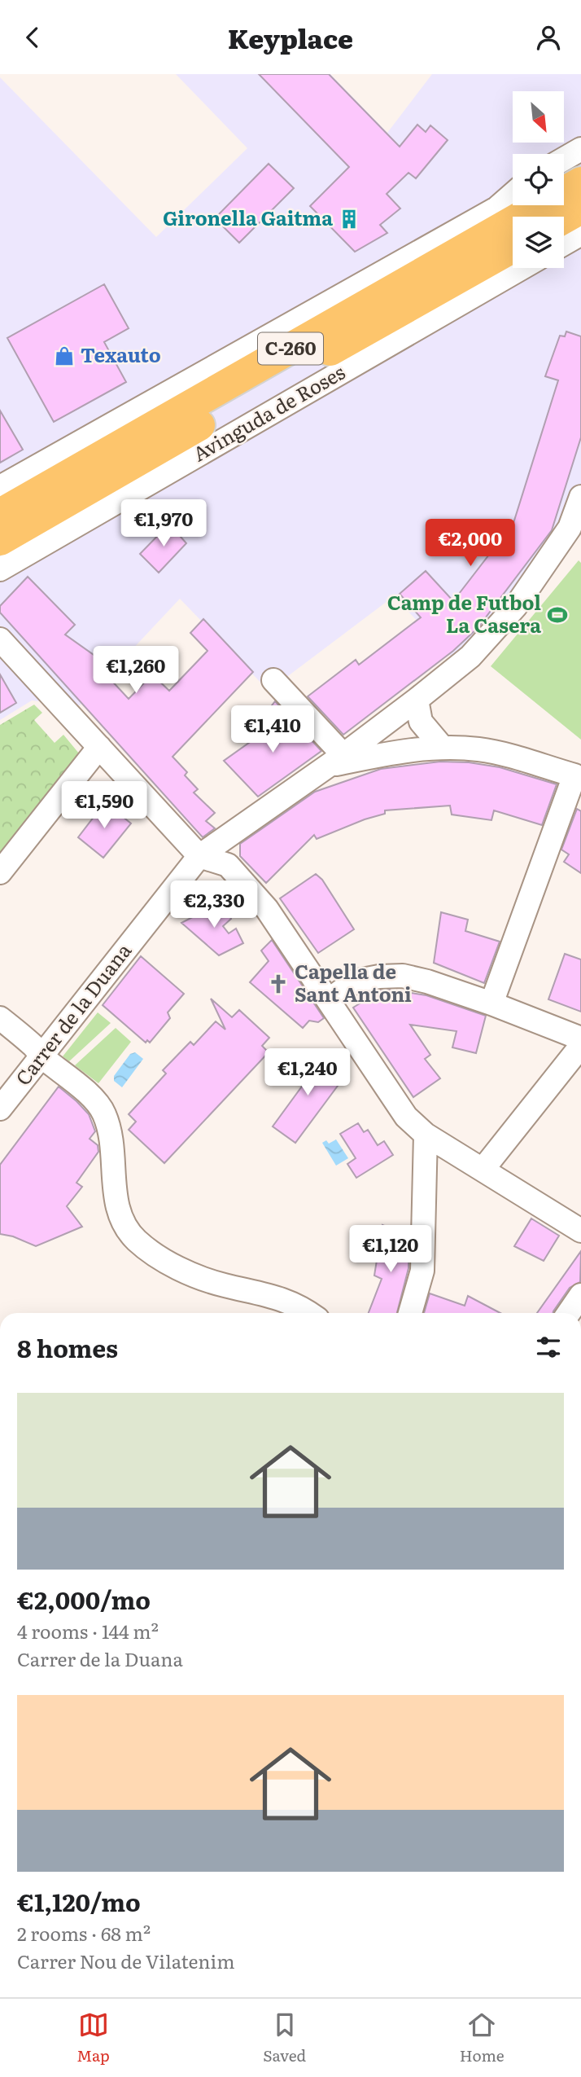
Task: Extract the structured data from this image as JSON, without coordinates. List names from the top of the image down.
{
  "streets": {
    "highway": ["C-260"],
    "street": ["Avinguda de Roses", "Carrer de la Duana"]
  },
  "places": {
    "building": ["Gironella Gaitma"],
    "shop": ["Texauto"],
    "sports": ["Camp de Futbol La Casera"],
    "church": ["Capella de Sant Antoni"]
  },
  "north": "bottom right",
  "page": {
    "header": "Keyplace",
    "price": [
      "€1,970",
      "€2,000",
      "€1,260",
      "€1,410",
      "€1,590",
      "€2,330",
      "€1,240",
      "€1,120"
    ],
    "heading": "8 homes",
    "list": [
      {
        "name": "€2,000/mo",
        "note": "4 rooms · 144 m² · Carrer de la Duana"
      },
      {
        "name": "€1,120/mo",
        "note": "2 rooms · 68 m² · Carrer Nou de Vilatenim"
      }
    ],
    "tabs": ["Map", "Saved", "Home"]
  }
}
